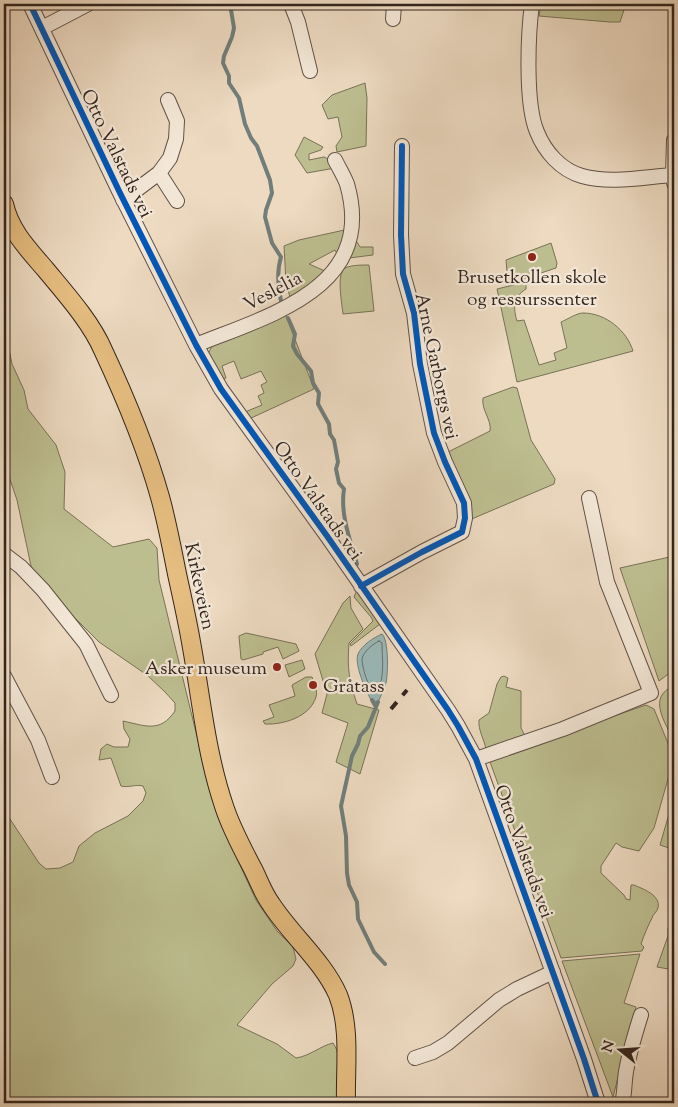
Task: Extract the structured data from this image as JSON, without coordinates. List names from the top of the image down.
{
  "streets": {
    "main road": ["Kirkeveien"],
    "street": ["Otto Valstads vei", "Veslelia", "Arne Garborgs vei"]
  },
  "crossings": [
    ["Otto Valstads vei", "Veslelia"],
    ["Otto Valstads vei", "Arne Garborgs vei"]
  ],
  "places": ["Brusetkollen skole og ressurssenter", "Asker museum", "Gråtass"],
  "north": "left"
}
